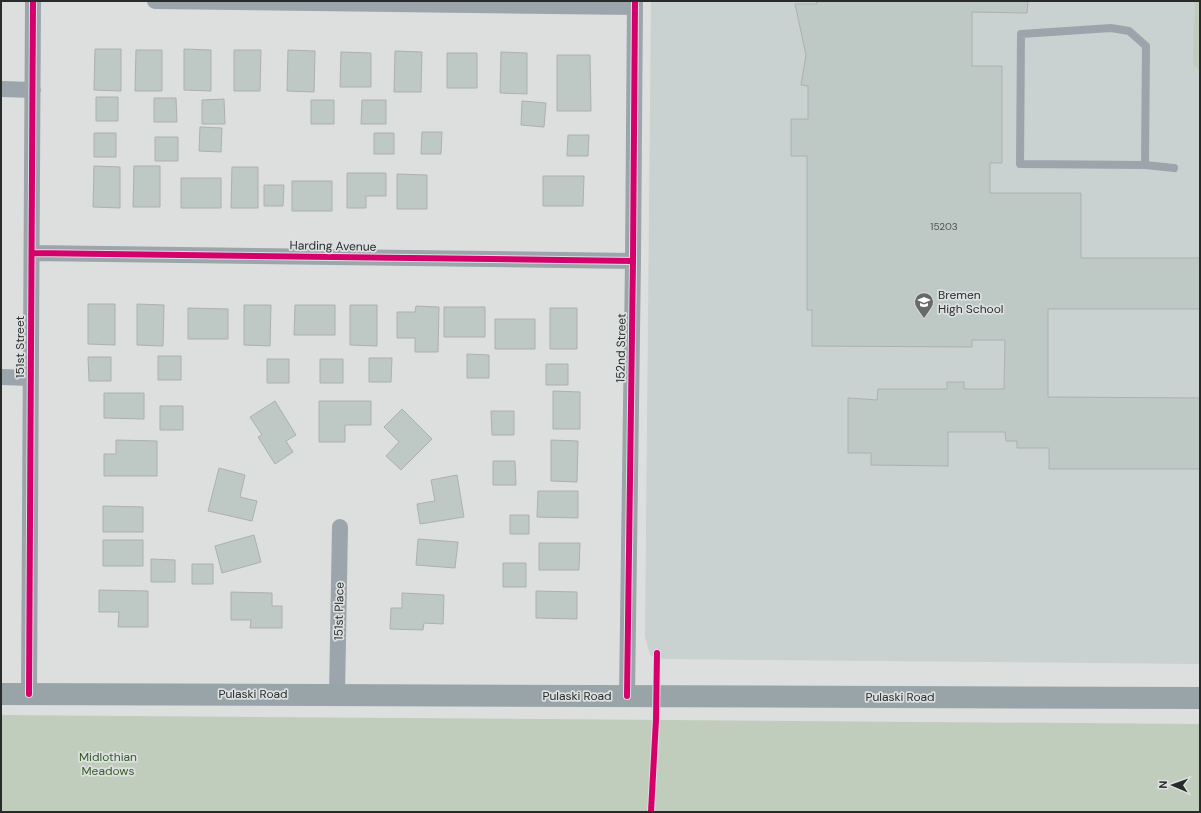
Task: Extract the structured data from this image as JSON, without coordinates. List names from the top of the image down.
{
  "streets": {
    "main road": ["Pulaski Road"],
    "street": [
      "Harding Avenue",
      "151st Street",
      "152nd Street",
      "151st Place"
    ]
  },
  "crossings": [
    ["Harding Avenue", "151st Street"],
    ["Harding Avenue", "152nd Street"],
    ["151st Street", "Pulaski Road"],
    ["152nd Street", "Pulaski Road"],
    ["151st Place", "Pulaski Road"]
  ],
  "parks": ["Midlothian Meadows"],
  "places": {
    "school or university": ["Bremen High School"]
  },
  "house_numbers": ["15203"],
  "north": "left"
}
